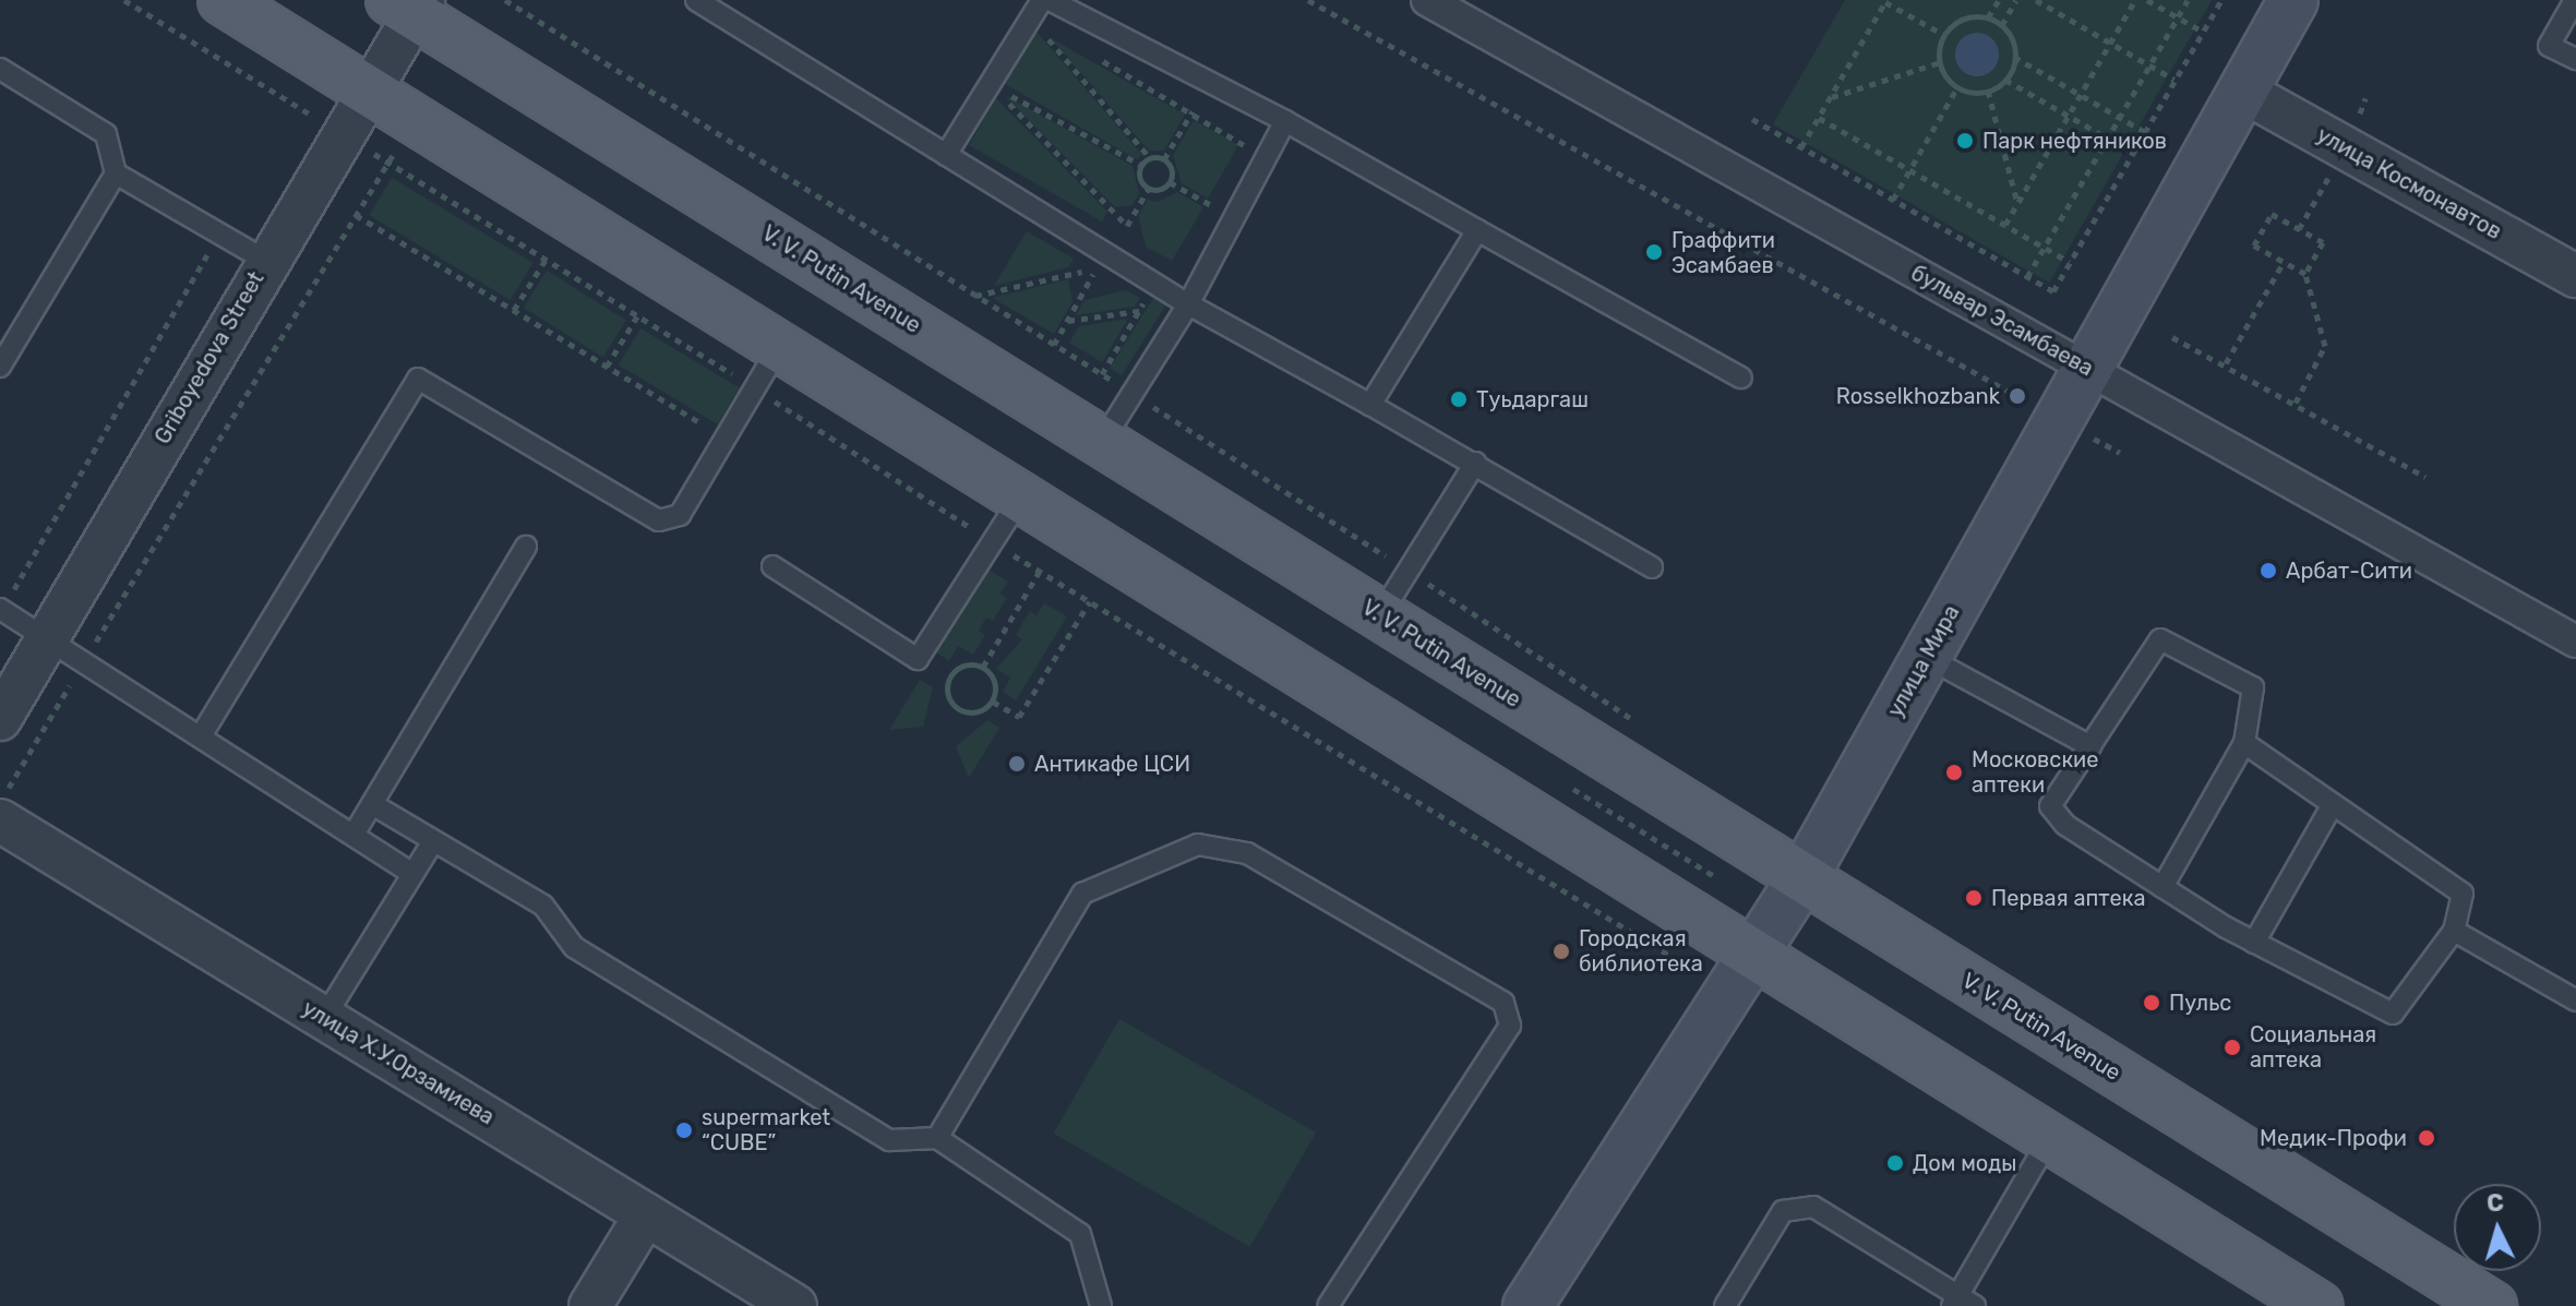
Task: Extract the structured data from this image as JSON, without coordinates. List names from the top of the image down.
{
  "streets": {
    "main road": ["V. V. Putin Avenue", "улица Мира"],
    "street": [
      "улица Космонавтов",
      "бульвар Эсамбаева",
      "Griboyedova Street",
      "улица Х.У.Орзамиева"
    ]
  },
  "crossings": [
    ["улица Космонавтов", "улица Мира"],
    ["V. V. Putin Avenue", "Griboyedova Street"],
    ["V. V. Putin Avenue", "улица Мира"],
    ["бульвар Эсамбаева", "улица Мира"]
  ],
  "places": [
    "Парк нефтяников",
    "Граффити Эсамбаев",
    "Rosselkhozbank",
    "Туьдаргаш",
    "Арбат-Сити",
    "Антикафе ЦСИ",
    "Московские аптеки",
    "Первая аптека",
    "Городская библиотека",
    "Пульс",
    "Социальная аптека",
    "supermarket “CUBE”",
    "Медик-Профи",
    "Дом моды"
  ],
  "north": "top"
}
